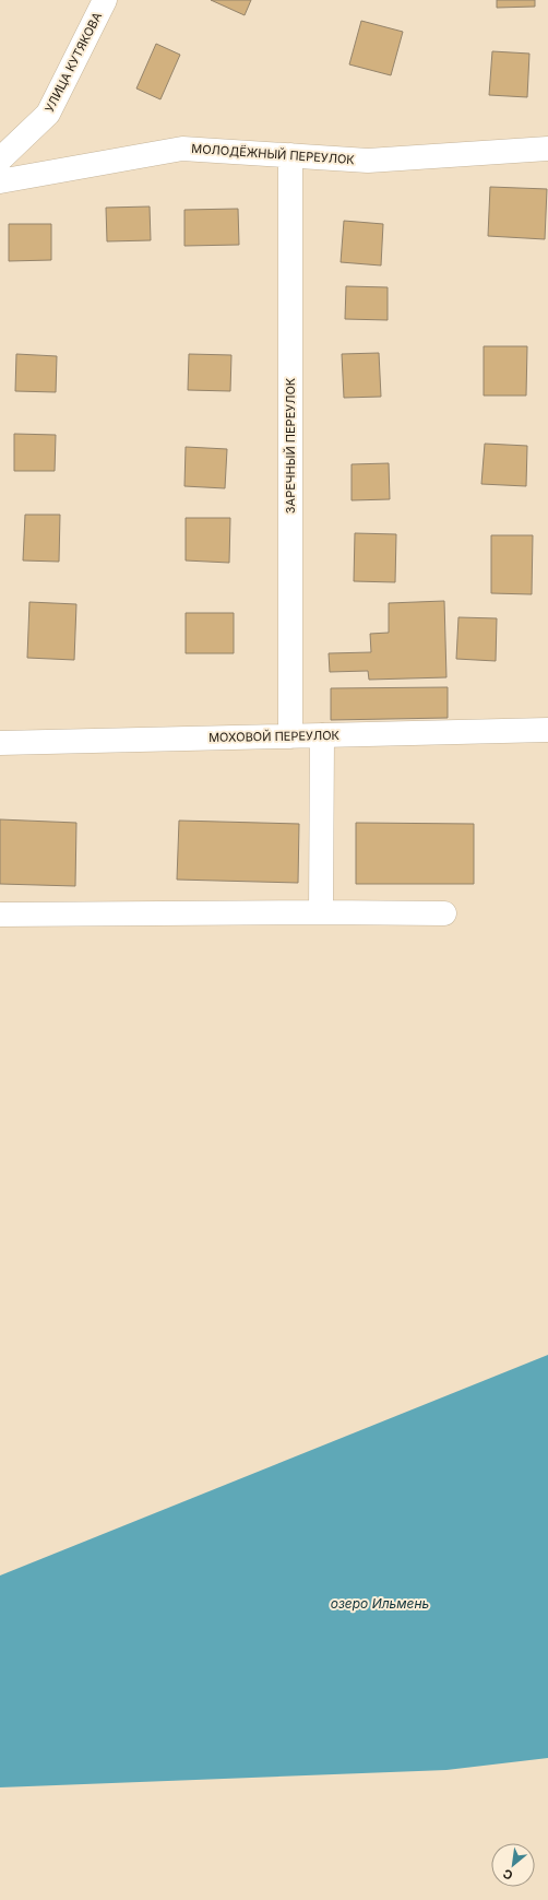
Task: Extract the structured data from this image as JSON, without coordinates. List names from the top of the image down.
{
  "streets": {
    "street": [
      "УЛИЦА КУТЯКОВА",
      "МОЛОДЁЖНЫЙ ПЕРЕУЛОК",
      "ЗАРЕЧНЫЙ ПЕРЕУЛОК",
      "МОХОВОЙ ПЕРЕУЛОК"
    ]
  },
  "crossings": [
    ["МОЛОДЁЖНЫЙ ПЕРЕУЛОК", "ЗАРЕЧНЫЙ ПЕРЕУЛОК"],
    ["ЗАРЕЧНЫЙ ПЕРЕУЛОК", "МОХОВОЙ ПЕРЕУЛОК"]
  ],
  "water": ["озеро Ильмень"],
  "north": "bottom left"
}
